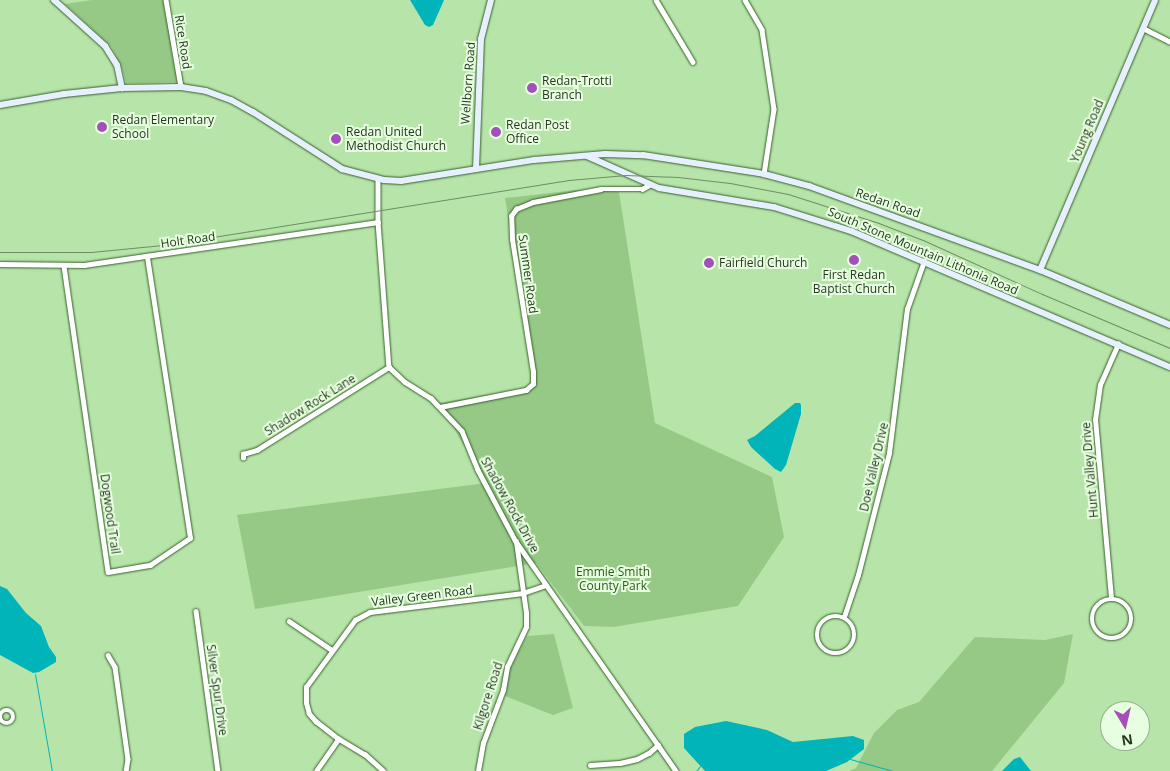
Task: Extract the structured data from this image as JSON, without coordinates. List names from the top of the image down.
{
  "streets": {
    "main road": [
      "Wellborn Road",
      "Young Road",
      "Redan Road",
      "South Stone Mountain Lithonia Road"
    ],
    "street": [
      "Rice Road",
      "Holt Road",
      "Summer Road",
      "Shadow Rock Lane",
      "Doe Valley Drive",
      "Hunt Valley Drive",
      "Shadow Rock Drive",
      "Dogwood Trail",
      "Valley Green Road",
      "Silver Spur Drive",
      "Kilgore Road"
    ]
  },
  "crossings": [
    ["Rice Road", "South Stone Mountain Lithonia Road"],
    ["Wellborn Road", "South Stone Mountain Lithonia Road"],
    ["Young Road", "Redan Road"],
    ["Redan Road", "South Stone Mountain Lithonia Road"],
    ["Holt Road", "Dogwood Trail"],
    ["South Stone Mountain Lithonia Road", "Summer Road"],
    ["South Stone Mountain Lithonia Road", "Doe Valley Drive"],
    ["South Stone Mountain Lithonia Road", "Hunt Valley Drive"],
    ["Summer Road", "Shadow Rock Drive"],
    ["Shadow Rock Lane", "Shadow Rock Drive"],
    ["Shadow Rock Drive", "Valley Green Road"],
    ["Shadow Rock Drive", "Kilgore Road"],
    ["Valley Green Road", "Kilgore Road"]
  ],
  "parks": ["Emmie Smith County Park"],
  "places": [
    "Redan-Trotti Branch",
    "Redan Elementary School",
    "Redan Post Office",
    "Redan United Methodist Church",
    "First Redan Baptist Church",
    "Fairfield Church"
  ],
  "north": "bottom"
}
